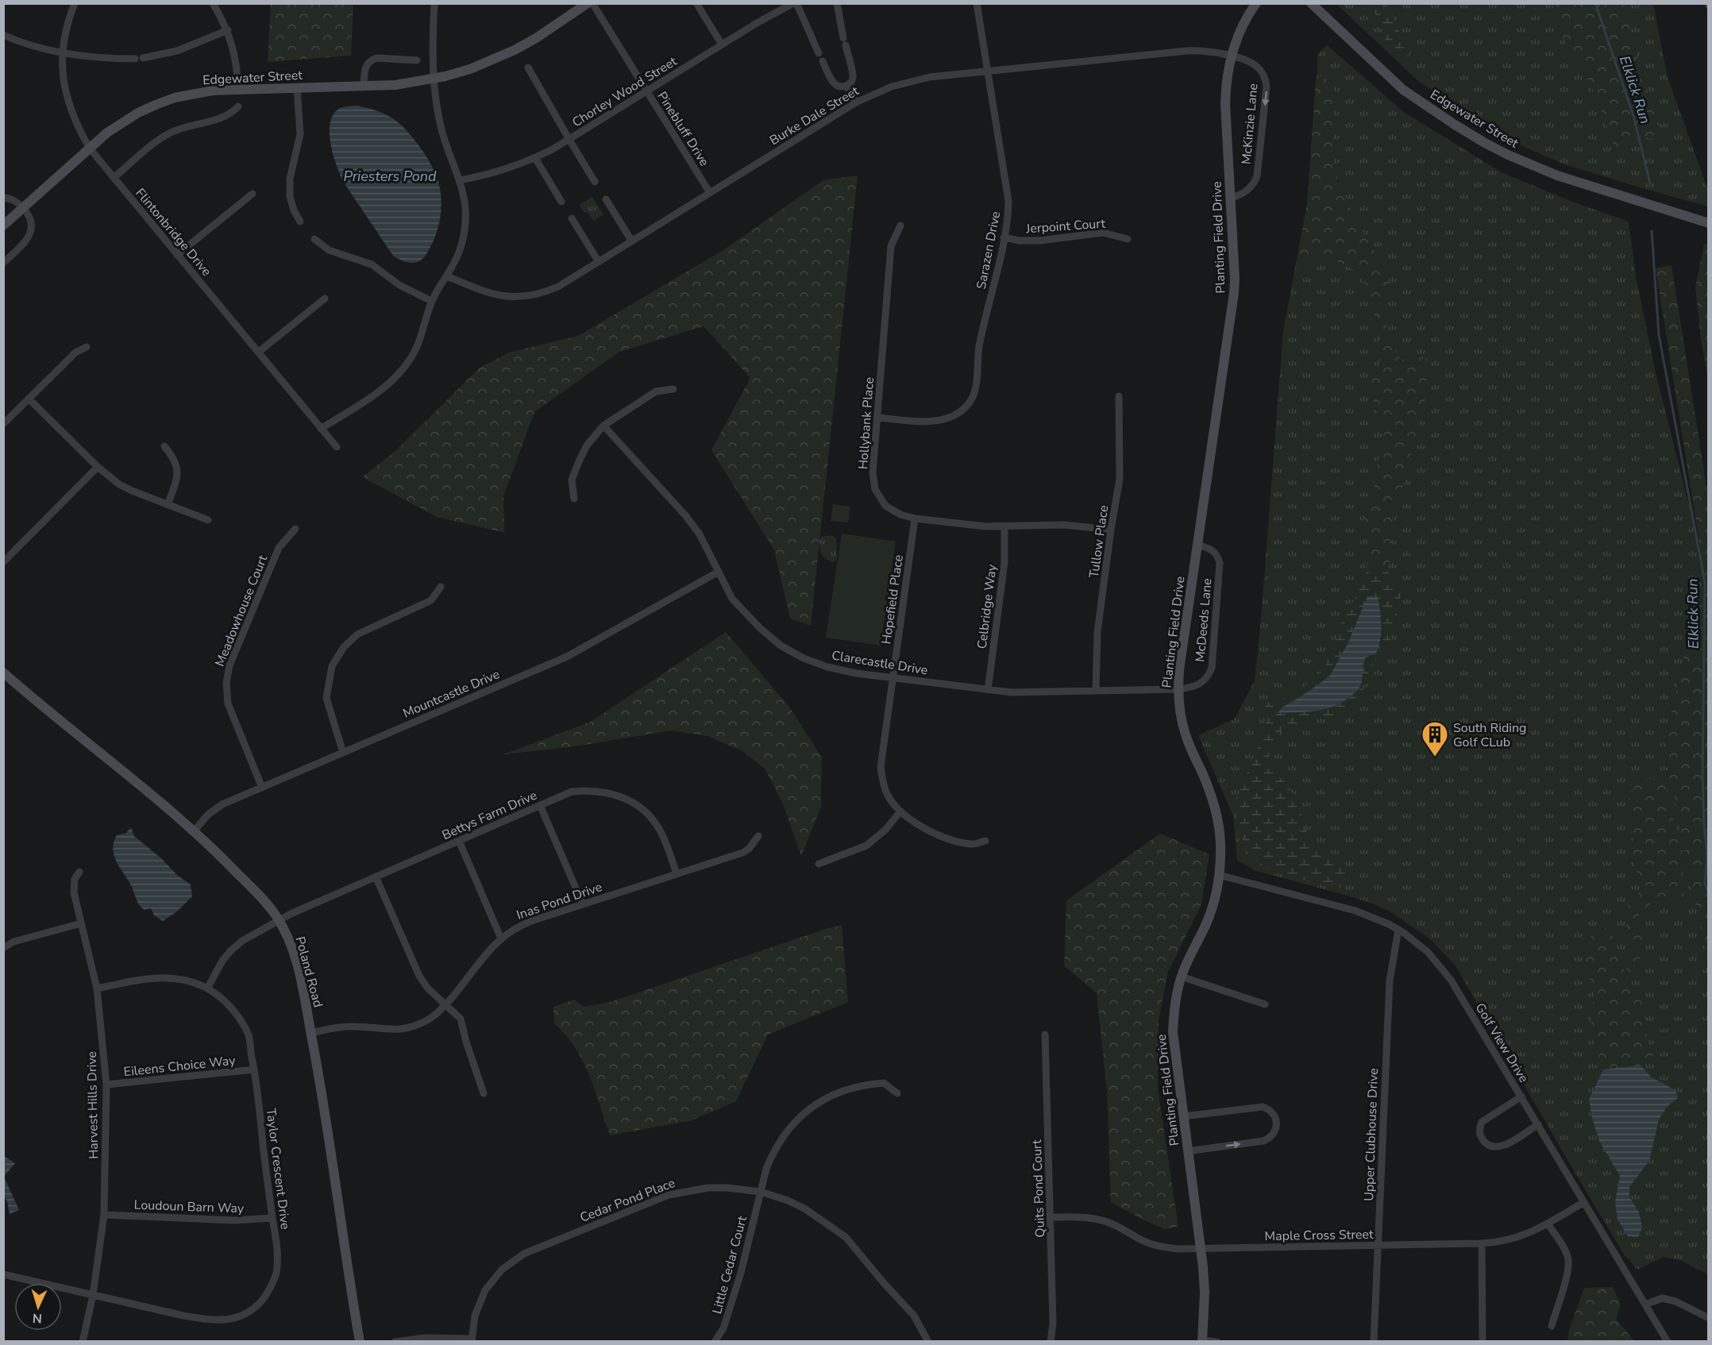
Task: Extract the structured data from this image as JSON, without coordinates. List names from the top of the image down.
{
  "streets": {
    "street": [
      "Edgewater Street",
      "Chorley Wood Street",
      "Burke Dale Street",
      "McKinzie Lane",
      "Pinebluff Drive",
      "Jerpoint Court",
      "Flintonbridge Drive",
      "Planting Field Drive",
      "Sarazen Drive",
      "Hollybank Place",
      "Tullow Place",
      "Hopefield Place",
      "Celbridge Way",
      "Meadowhouse Court",
      "McDeeds Lane",
      "Clarecastle Drive",
      "Mountcastle Drive",
      "Bettys Farm Drive",
      "Inas Pond Drive",
      "Poland Road",
      "Golf View Drive",
      "Eileens Choice Way",
      "Harvest Hills Drive",
      "Upper Clubhouse Drive",
      "Taylor Crescent Drive",
      "Quits Pond Court",
      "Cedar Pond Place",
      "Loudoun Barn Way",
      "Maple Cross Street",
      "Little Cedar Court"
    ]
  },
  "crossings": [
    ["Edgewater Street", "Flintonbridge Drive"],
    ["Chorley Wood Street", "Pinebluff Drive"],
    ["Burke Dale Street", "McKinzie Lane"],
    ["Burke Dale Street", "Pinebluff Drive"],
    ["Burke Dale Street", "Planting Field Drive"],
    ["Burke Dale Street", "Sarazen Drive"],
    ["McKinzie Lane", "Planting Field Drive"],
    ["Jerpoint Court", "Sarazen Drive"],
    ["Planting Field Drive", "McDeeds Lane"],
    ["Planting Field Drive", "Clarecastle Drive"],
    ["Planting Field Drive", "Golf View Drive"],
    ["Planting Field Drive", "Maple Cross Street"],
    ["Sarazen Drive", "Hollybank Place"],
    ["Hollybank Place", "Tullow Place"],
    ["Hollybank Place", "Hopefield Place"],
    ["Hollybank Place", "Celbridge Way"],
    ["Tullow Place", "Clarecastle Drive"],
    ["Hopefield Place", "Clarecastle Drive"],
    ["Celbridge Way", "Clarecastle Drive"],
    ["Meadowhouse Court", "Mountcastle Drive"],
    ["McDeeds Lane", "Clarecastle Drive"],
    ["Clarecastle Drive", "Mountcastle Drive"],
    ["Mountcastle Drive", "Poland Road"],
    ["Bettys Farm Drive", "Inas Pond Drive"],
    ["Bettys Farm Drive", "Poland Road"],
    ["Bettys Farm Drive", "Taylor Crescent Drive"],
    ["Inas Pond Drive", "Poland Road"],
    ["Golf View Drive", "Upper Clubhouse Drive"],
    ["Golf View Drive", "Maple Cross Street"],
    ["Eileens Choice Way", "Harvest Hills Drive"],
    ["Eileens Choice Way", "Taylor Crescent Drive"],
    ["Harvest Hills Drive", "Taylor Crescent Drive"],
    ["Harvest Hills Drive", "Loudoun Barn Way"],
    ["Upper Clubhouse Drive", "Maple Cross Street"],
    ["Taylor Crescent Drive", "Loudoun Barn Way"],
    ["Quits Pond Court", "Maple Cross Street"],
    ["Cedar Pond Place", "Little Cedar Court"]
  ],
  "water": ["Elklick Run", "Priesters Pond"],
  "places": {
    "building": ["South Riding Golf CLub"]
  },
  "north": "bottom"
}
